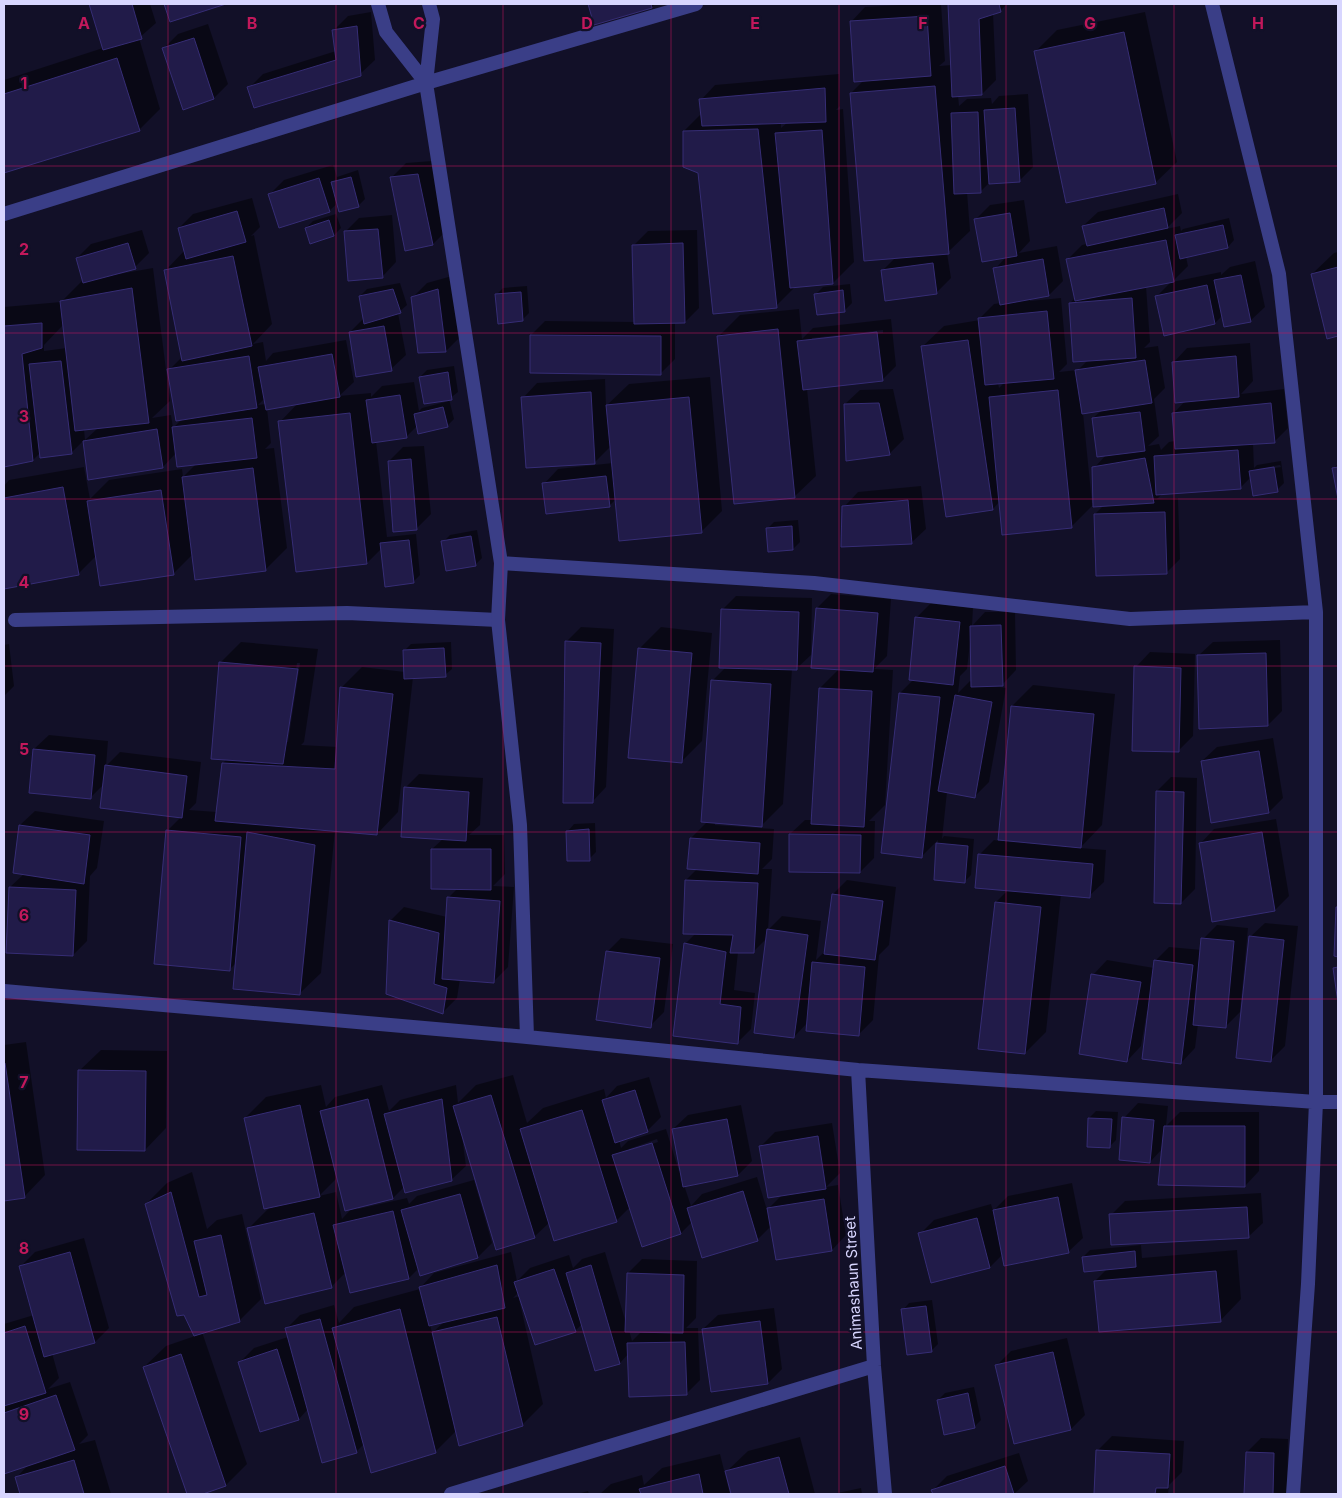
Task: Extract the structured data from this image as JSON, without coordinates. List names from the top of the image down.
{
  "streets": {
    "street": ["Animashaun Street"]
  },
  "grid": {
    "columns": [
      "A",
      "B",
      "C",
      "D",
      "E",
      "F",
      "G",
      "H"
    ],
    "rows": [
      "1",
      "2",
      "3",
      "4",
      "5",
      "6",
      "7",
      "8",
      "9"
    ]
  }
}
